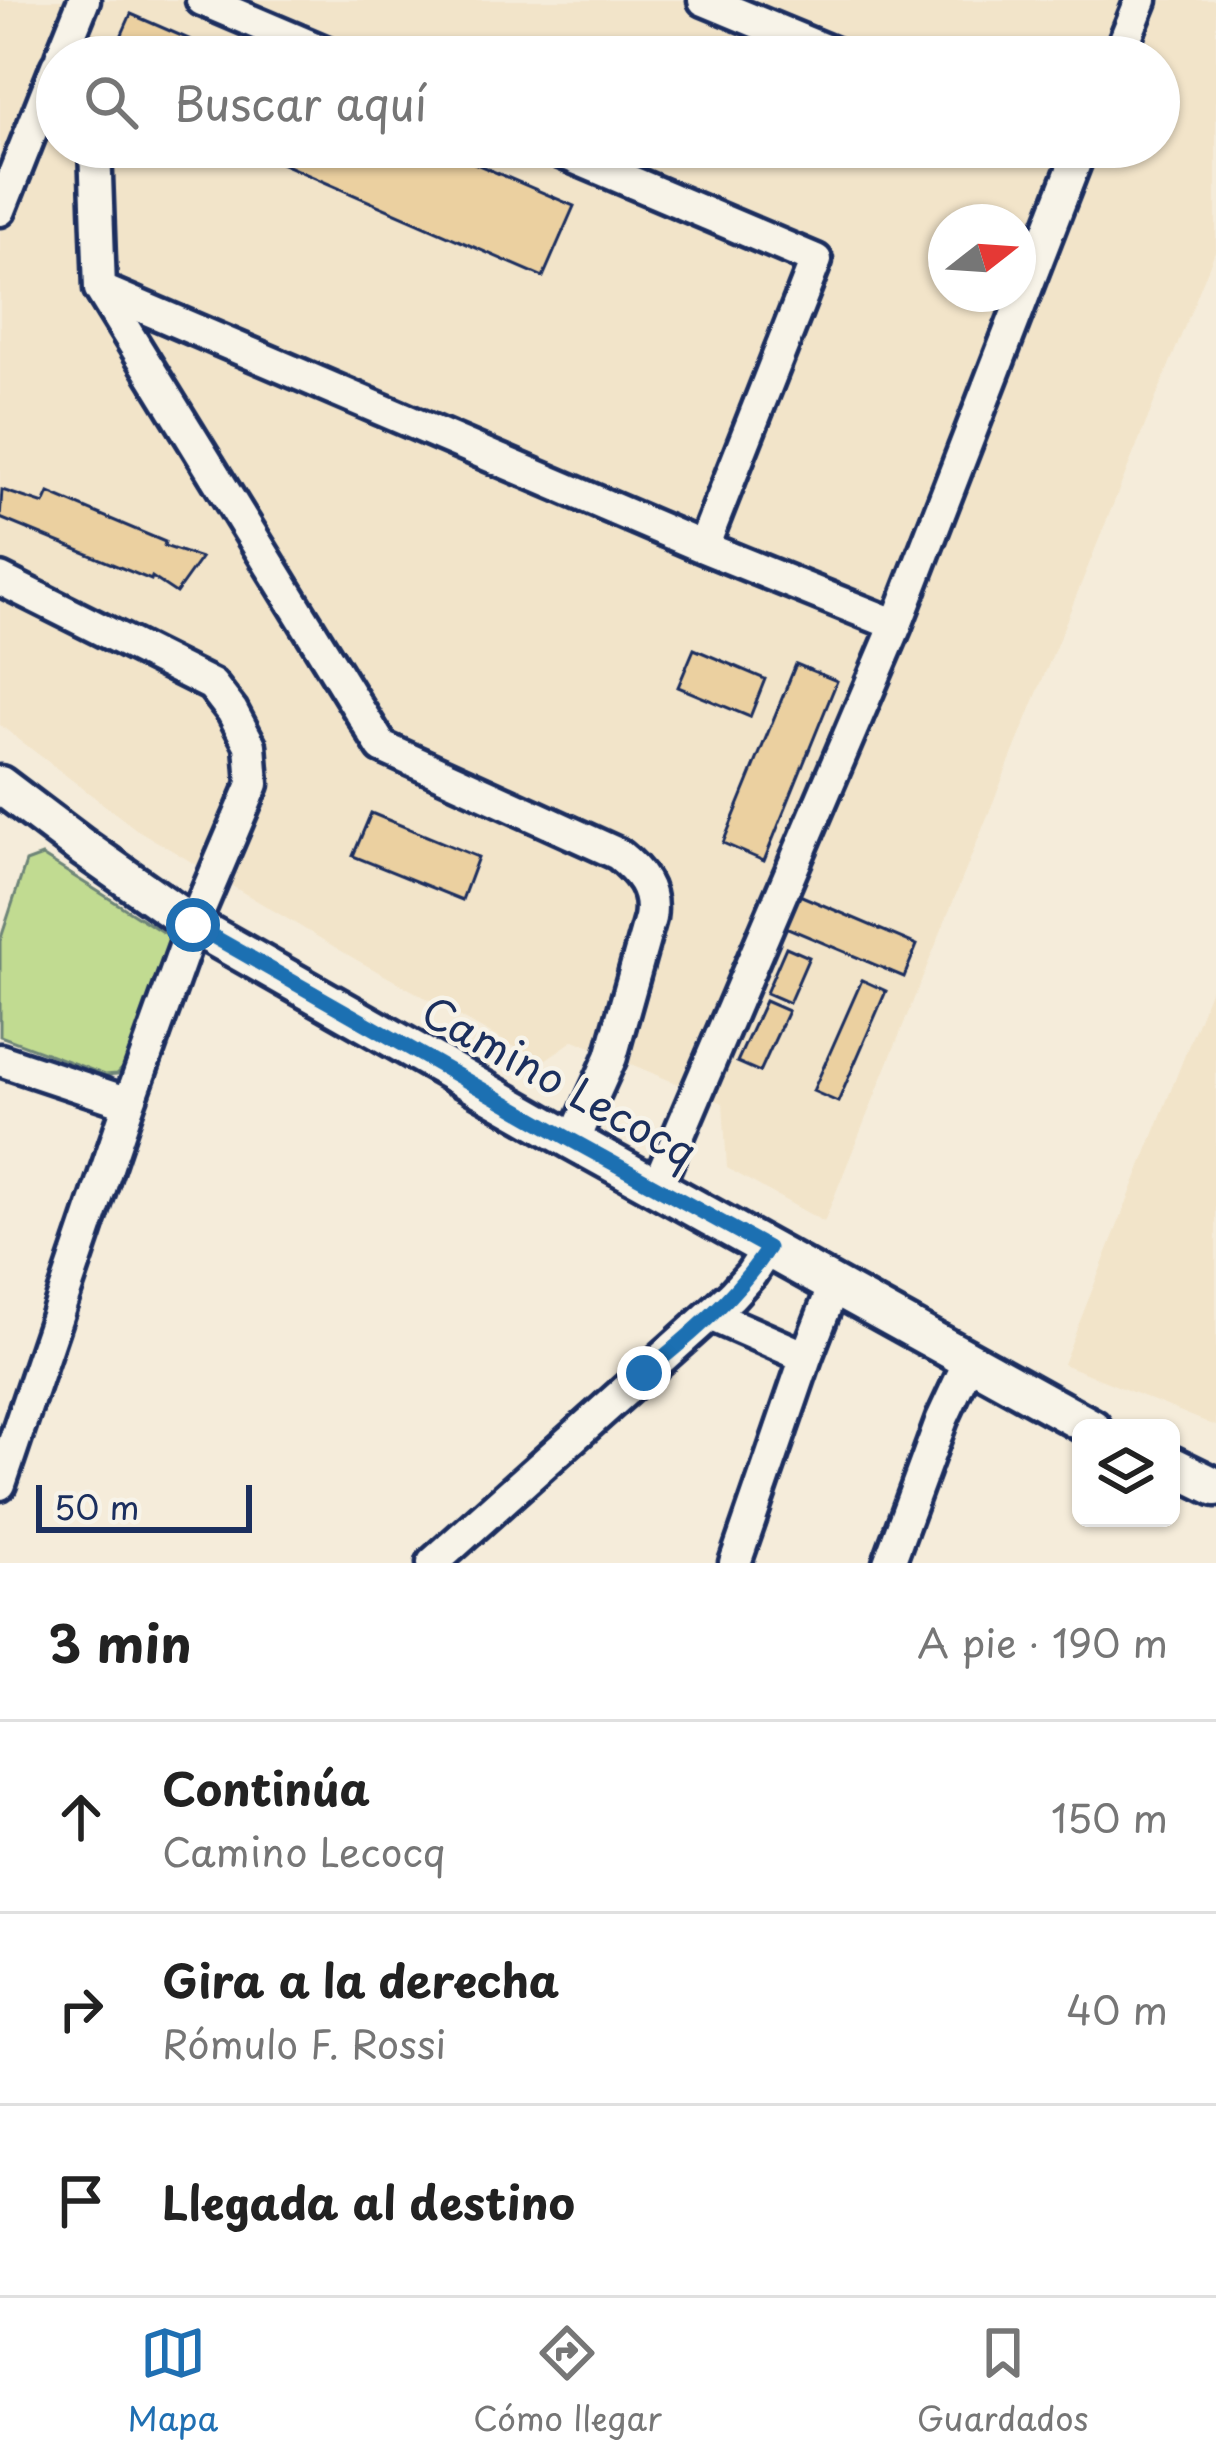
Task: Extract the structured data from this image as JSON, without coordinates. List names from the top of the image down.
{
  "streets": {
    "main road": ["Camino Lecocq"]
  },
  "scale_bar": "50 m",
  "north": "right",
  "page": {
    "search": "Buscar aquí",
    "scale": "50 m",
    "heading": ["3 min", "A pie · 190 m"],
    "list": [
      ["Continúa", "Camino Lecocq", "150 m"],
      ["Gira a la derecha", "Rómulo F. Rossi", "40 m"],
      "Llegada al destino"
    ],
    "nav": ["Mapa", "Cómo llegar", "Guardados"]
  }
}
